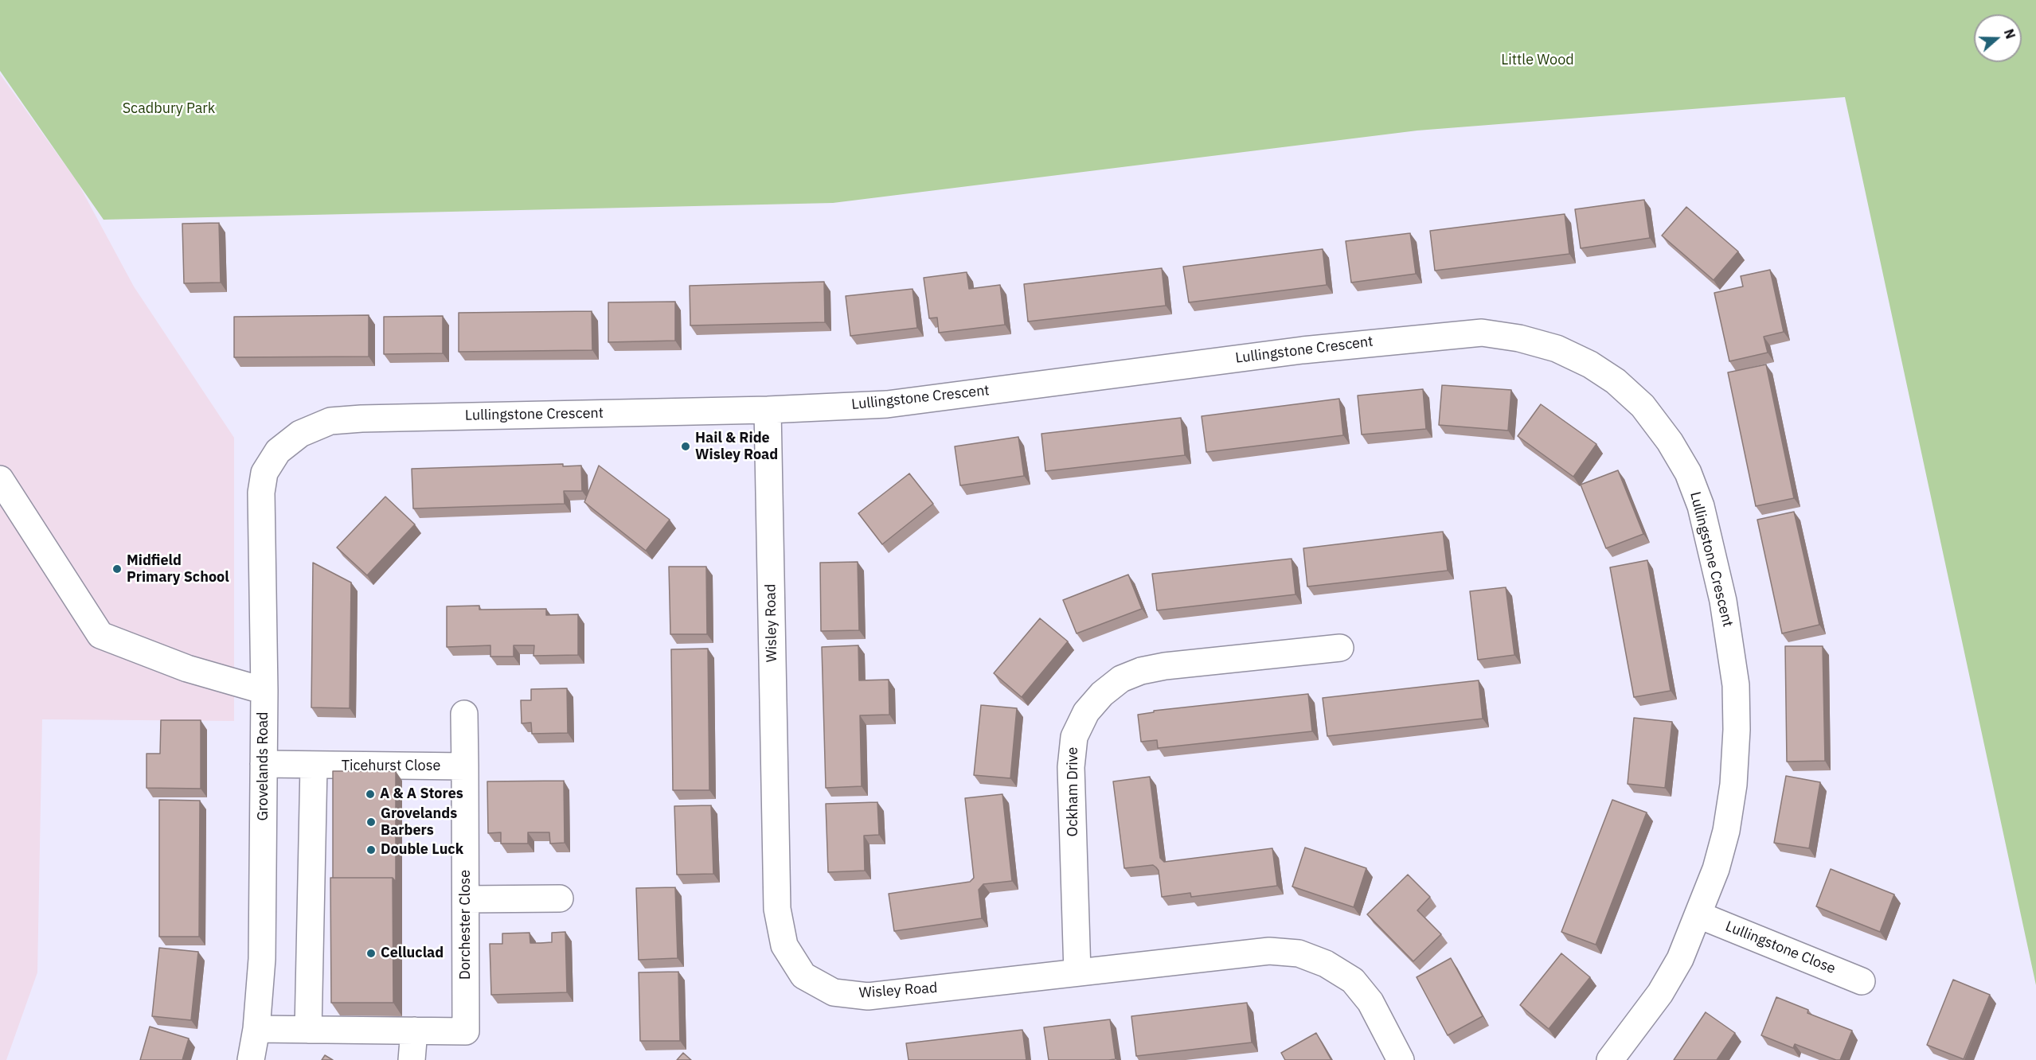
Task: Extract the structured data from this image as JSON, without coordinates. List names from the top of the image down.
{
  "streets": {
    "street": [
      "Lullingstone Crescent",
      "Wisley Road",
      "Grovelands Road",
      "Ticehurst Close",
      "Ockham Drive",
      "Dorchester Close",
      "Lullingstone Close"
    ]
  },
  "crossings": [
    ["Lullingstone Crescent", "Wisley Road"],
    ["Lullingstone Crescent", "Grovelands Road"],
    ["Lullingstone Crescent", "Lullingstone Close"],
    ["Wisley Road", "Ockham Drive"],
    ["Grovelands Road", "Ticehurst Close"],
    ["Grovelands Road", "Dorchester Close"],
    ["Ticehurst Close", "Dorchester Close"]
  ],
  "parks": ["Little Wood", "Scadbury Park"],
  "places": [
    "Hail & Ride Wisley Road",
    "Midfield Primary School",
    "A & A Stores",
    "Grovelands Barbers",
    "Double Luck",
    "Celluclad"
  ],
  "north": "right"
}
